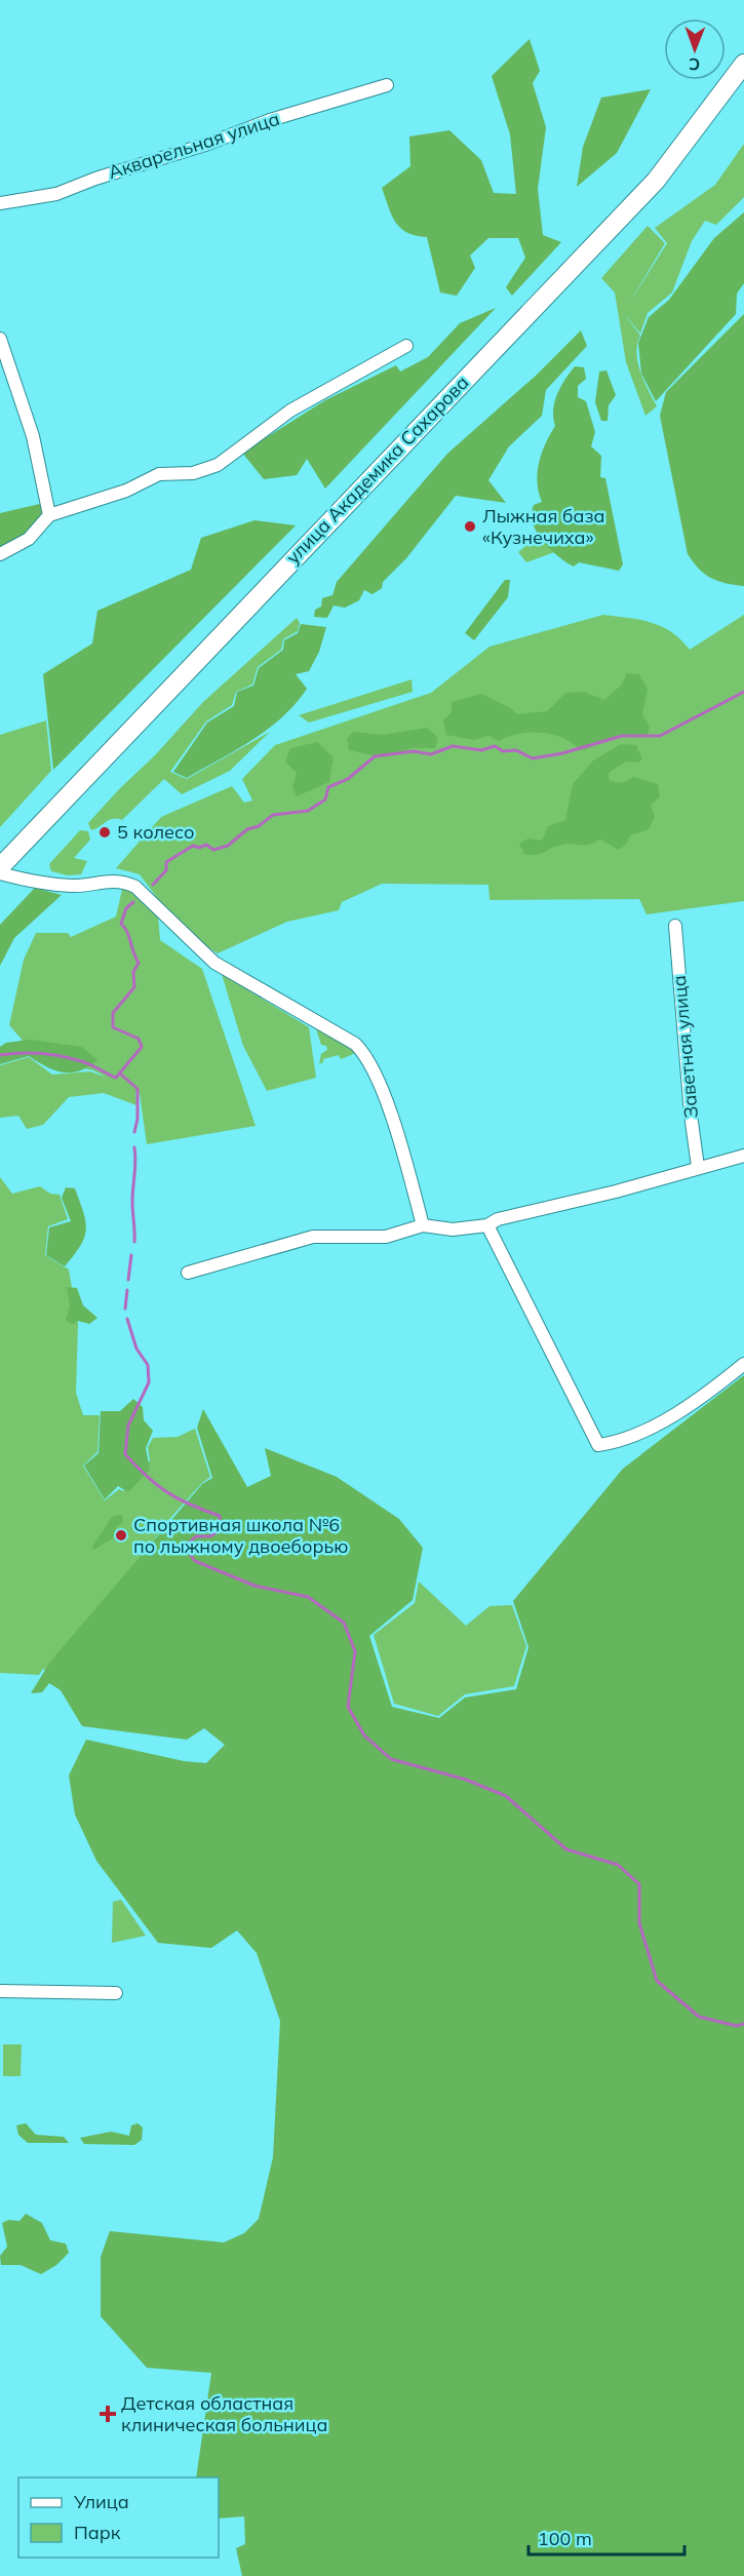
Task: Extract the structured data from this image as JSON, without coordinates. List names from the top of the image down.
{
  "streets": {
    "main road": ["улица Академика Сахарова"],
    "street": ["Акварельная улица", "Заветная улица"]
  },
  "places": {
    "other": ["Лыжная база «Кузнечиха»", "5 колесо", "Спортивная школа №6 по лыжному двоеборью"],
    "health": ["Детская областная клиническая больница"]
  },
  "legend": ["Улица", "Парк"],
  "scale_bar": "100 m",
  "north": "bottom"
}
